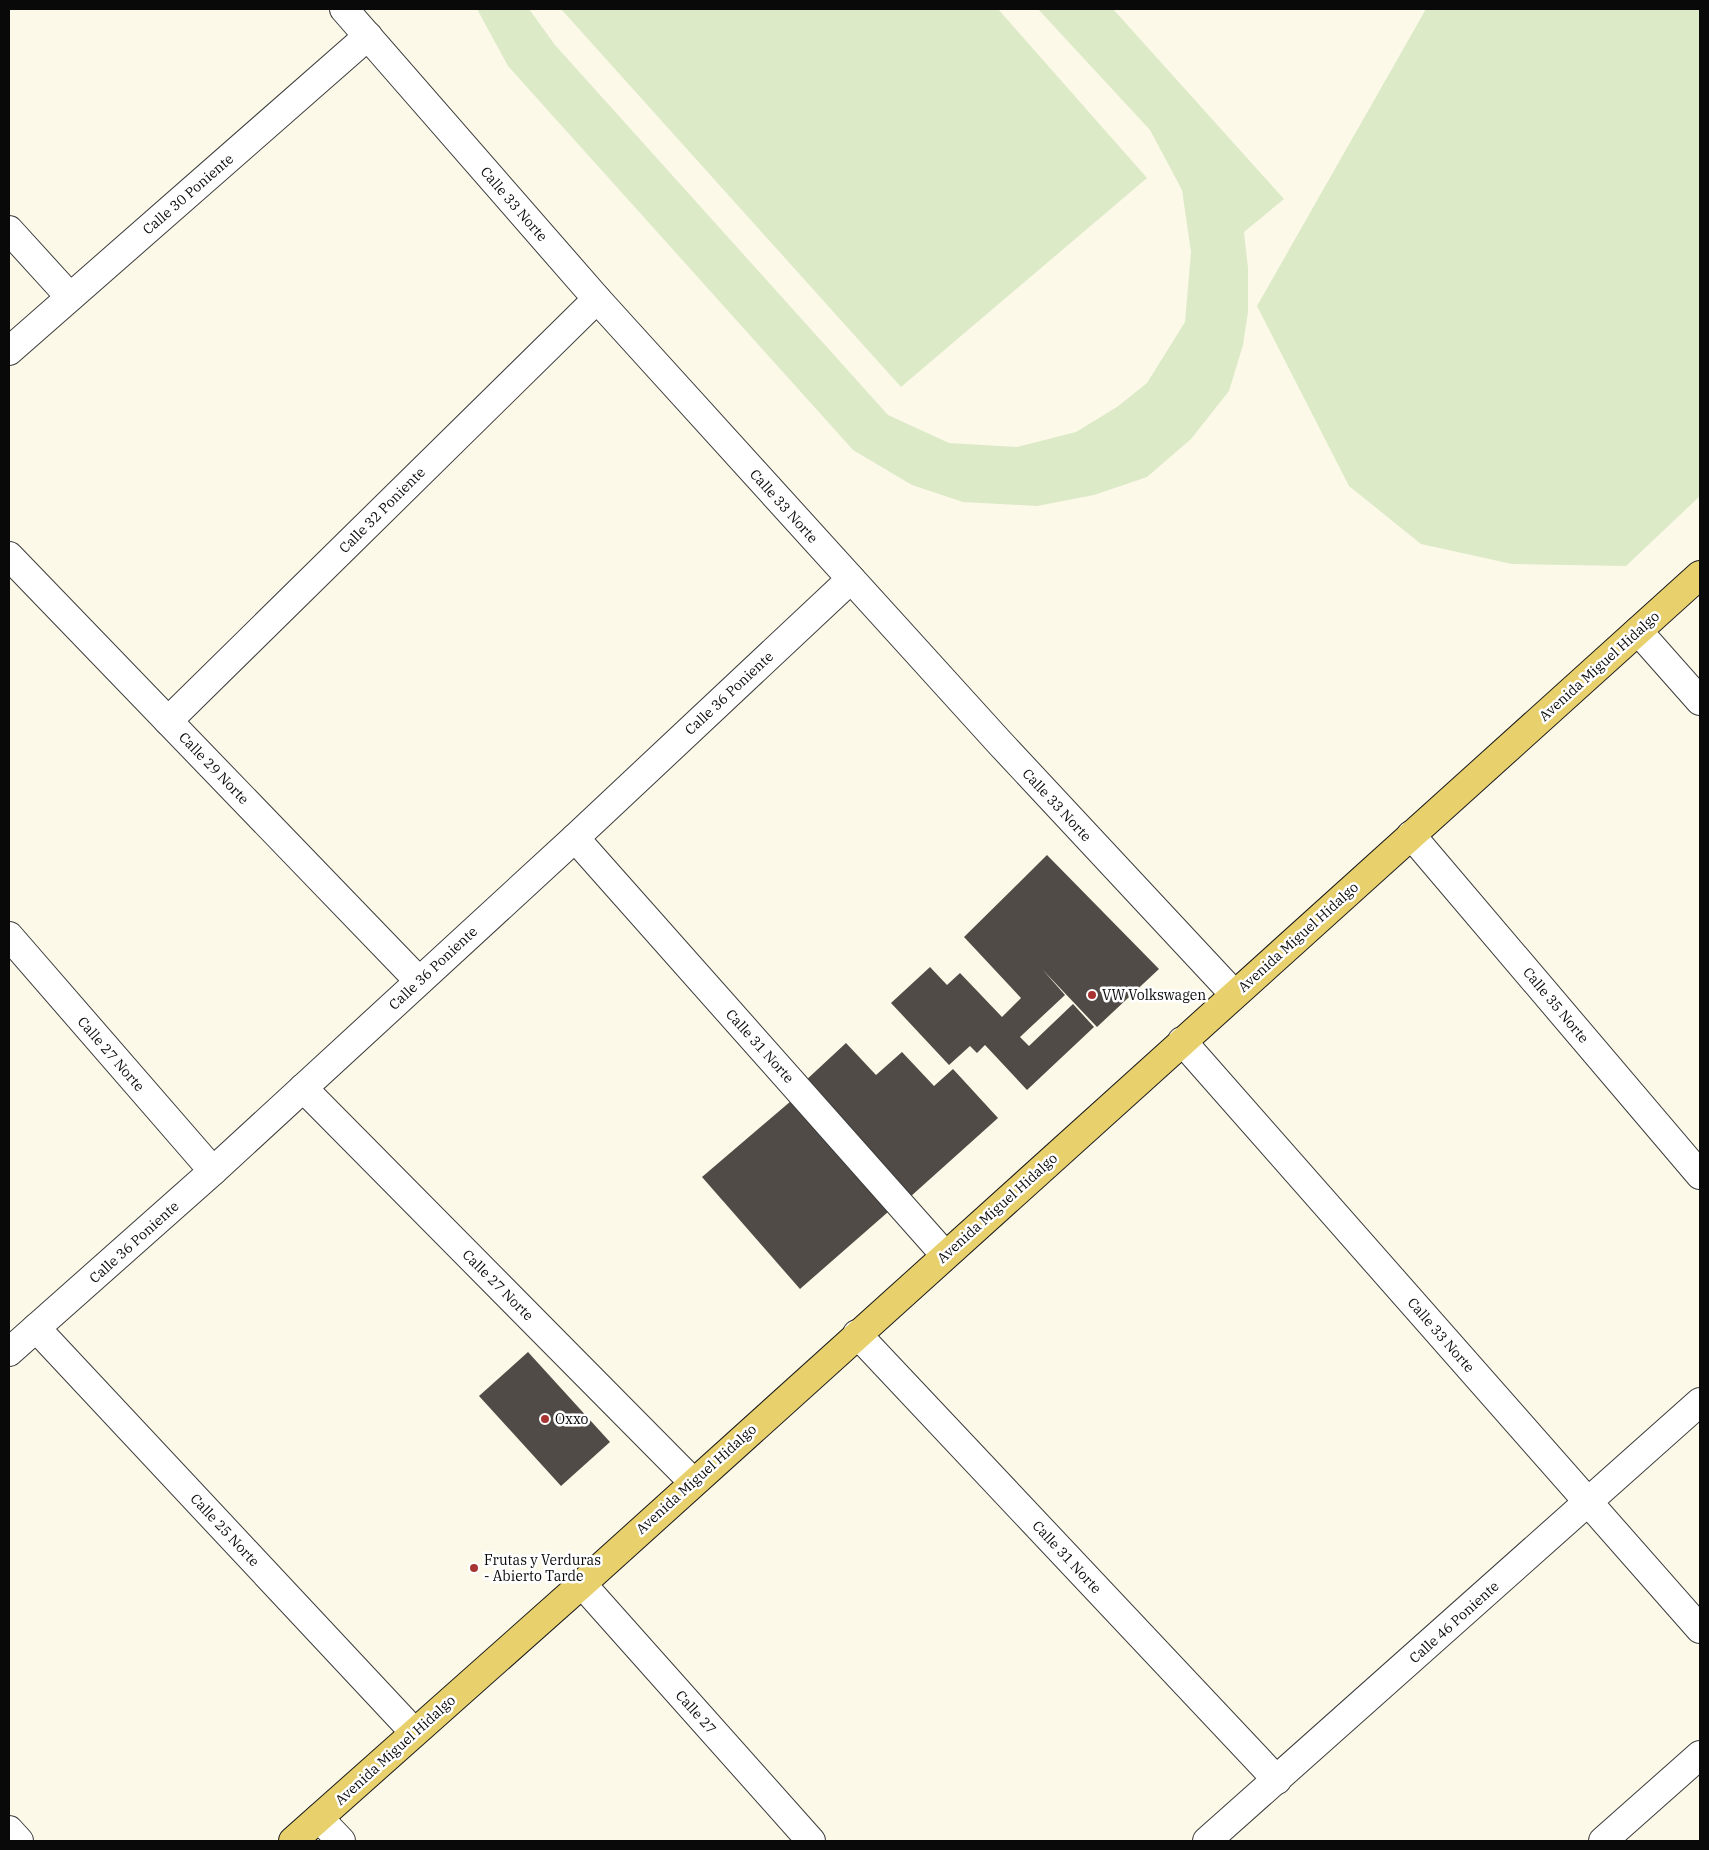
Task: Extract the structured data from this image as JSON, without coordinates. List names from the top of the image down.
{
  "streets": {
    "main road": ["Avenida Miguel Hidalgo"],
    "street": [
      "Calle 30 Poniente",
      "Calle 33 Norte",
      "Calle 32 Poniente",
      "Calle 36 Poniente",
      "Calle 29 Norte",
      "Calle 35 Norte",
      "Calle 31 Norte",
      "Calle 27 Norte",
      "Calle 25 Norte",
      "Calle 46 Poniente",
      "Calle 27"
    ]
  },
  "crossings": [
    ["Calle 30 Poniente", "Calle 33 Norte"],
    ["Calle 33 Norte", "Calle 32 Poniente"],
    ["Calle 33 Norte", "Avenida Miguel Hidalgo"],
    ["Calle 33 Norte", "Calle 36 Poniente"],
    ["Calle 33 Norte", "Calle 46 Poniente"],
    ["Calle 32 Poniente", "Calle 29 Norte"],
    ["Avenida Miguel Hidalgo", "Calle 35 Norte"],
    ["Avenida Miguel Hidalgo", "Calle 31 Norte"],
    ["Avenida Miguel Hidalgo", "Calle 27 Norte"],
    ["Avenida Miguel Hidalgo", "Calle 25 Norte"],
    ["Avenida Miguel Hidalgo", "Calle 27"],
    ["Calle 36 Poniente", "Calle 29 Norte"],
    ["Calle 36 Poniente", "Calle 31 Norte"],
    ["Calle 36 Poniente", "Calle 27 Norte"],
    ["Calle 36 Poniente", "Calle 25 Norte"],
    ["Calle 31 Norte", "Calle 46 Poniente"]
  ],
  "places": ["VW Volkswagen", "Oxxo", "Frutas y Verduras - Abierto Tarde"]
}
